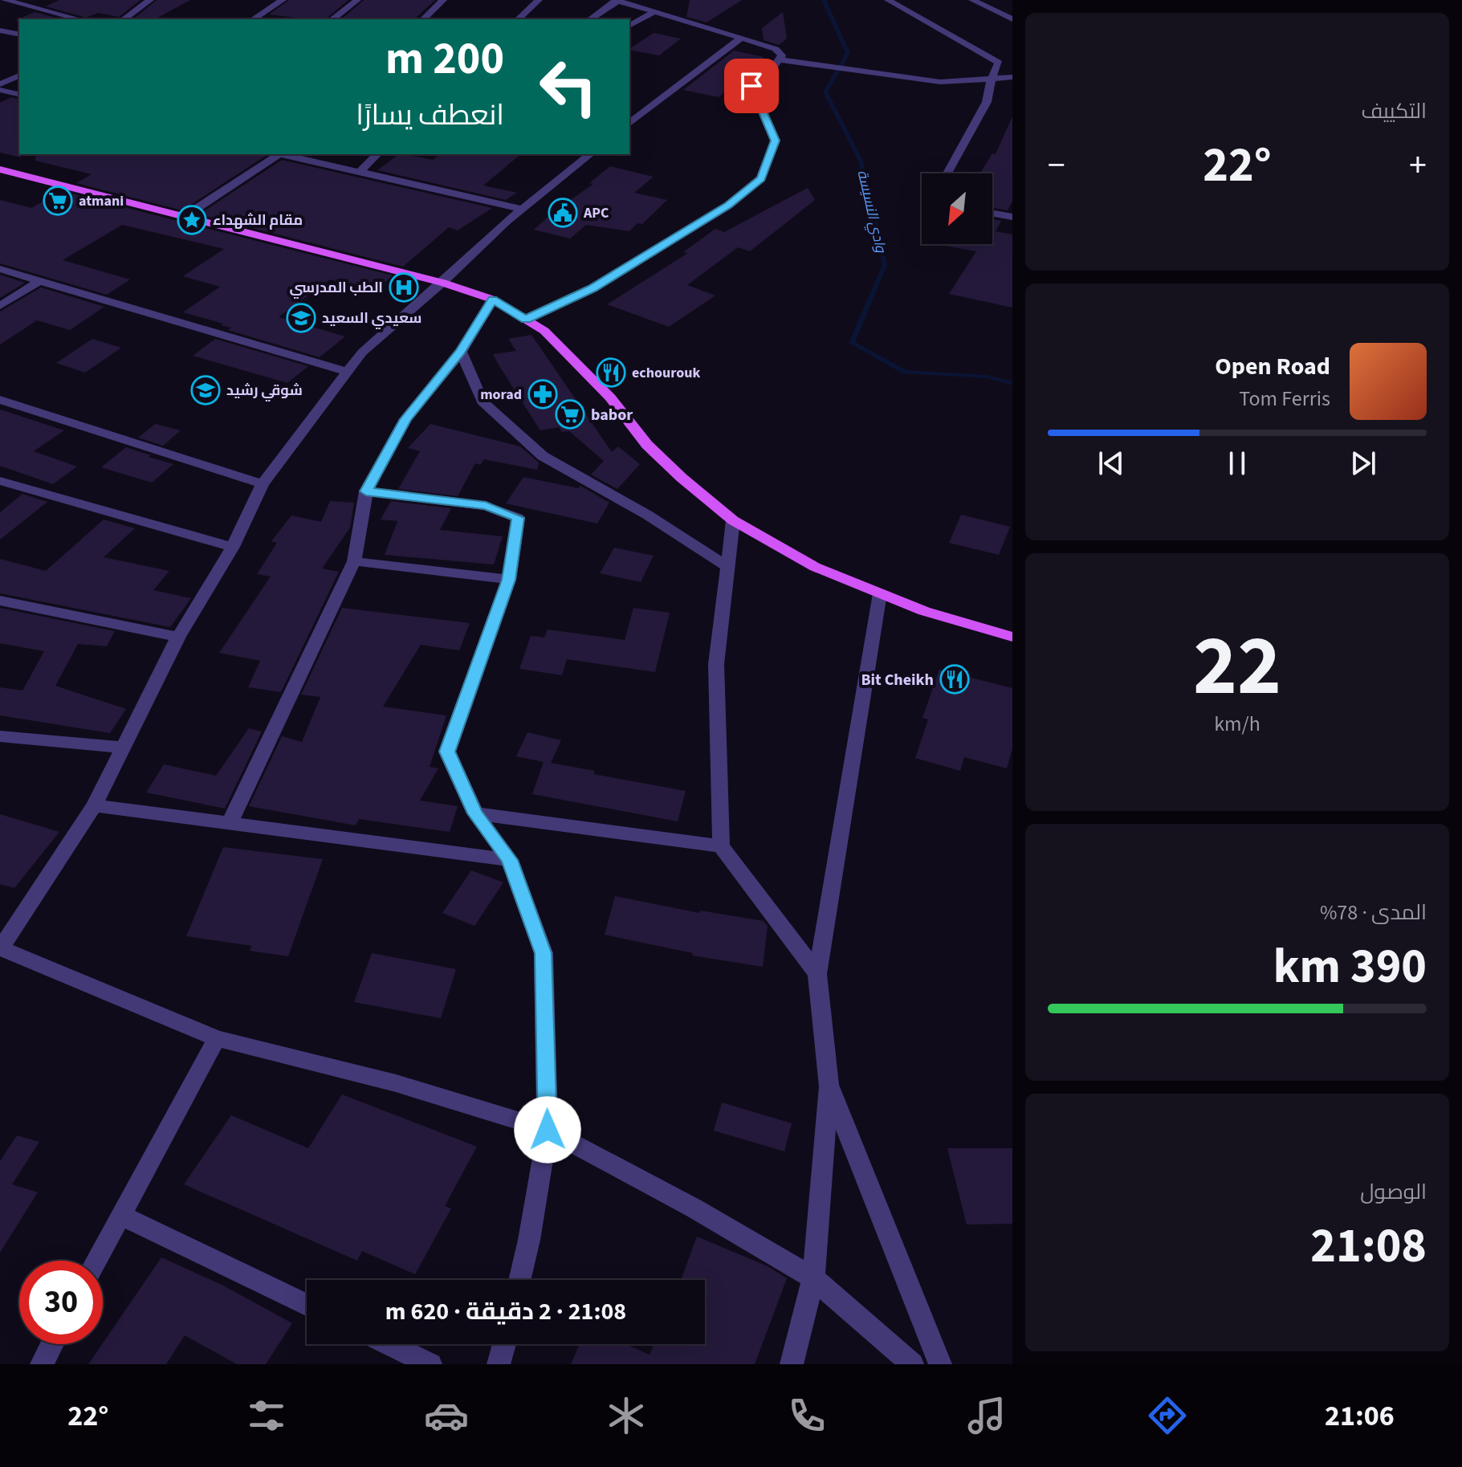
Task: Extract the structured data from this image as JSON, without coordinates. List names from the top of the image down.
{
  "water": ["وادي النسيسة"],
  "places": {
    "supermarket": ["atmani", "babor"],
    "public building": ["APC"],
    "place": ["مقام الشهداء"],
    "hospital": ["الطب المدرسي"],
    "school or university": ["سعيدي السعيد", "شوقي رشيد"],
    "restaurant": ["echourouk", "Bit Cheikh"],
    "pharmacy": ["morad"]
  },
  "north": "bottom left",
  "page": {
    "tile": [
      "التكييف",
      ["22", "km/h"],
      ["المدى · 78%", "390 km"],
      ["الوصول", "21:08"]
    ],
    "turn": ["200 m", "انعطف يسارًا"],
    "heat": ["−", "22°", "+"],
    "song": ["Open Road", "Tom Ferris"],
    "limit": "30",
    "trip": "21:08 · 2 دقيقة · 620 m",
    "tabs": ["21:06", "22°"]
  }
}
